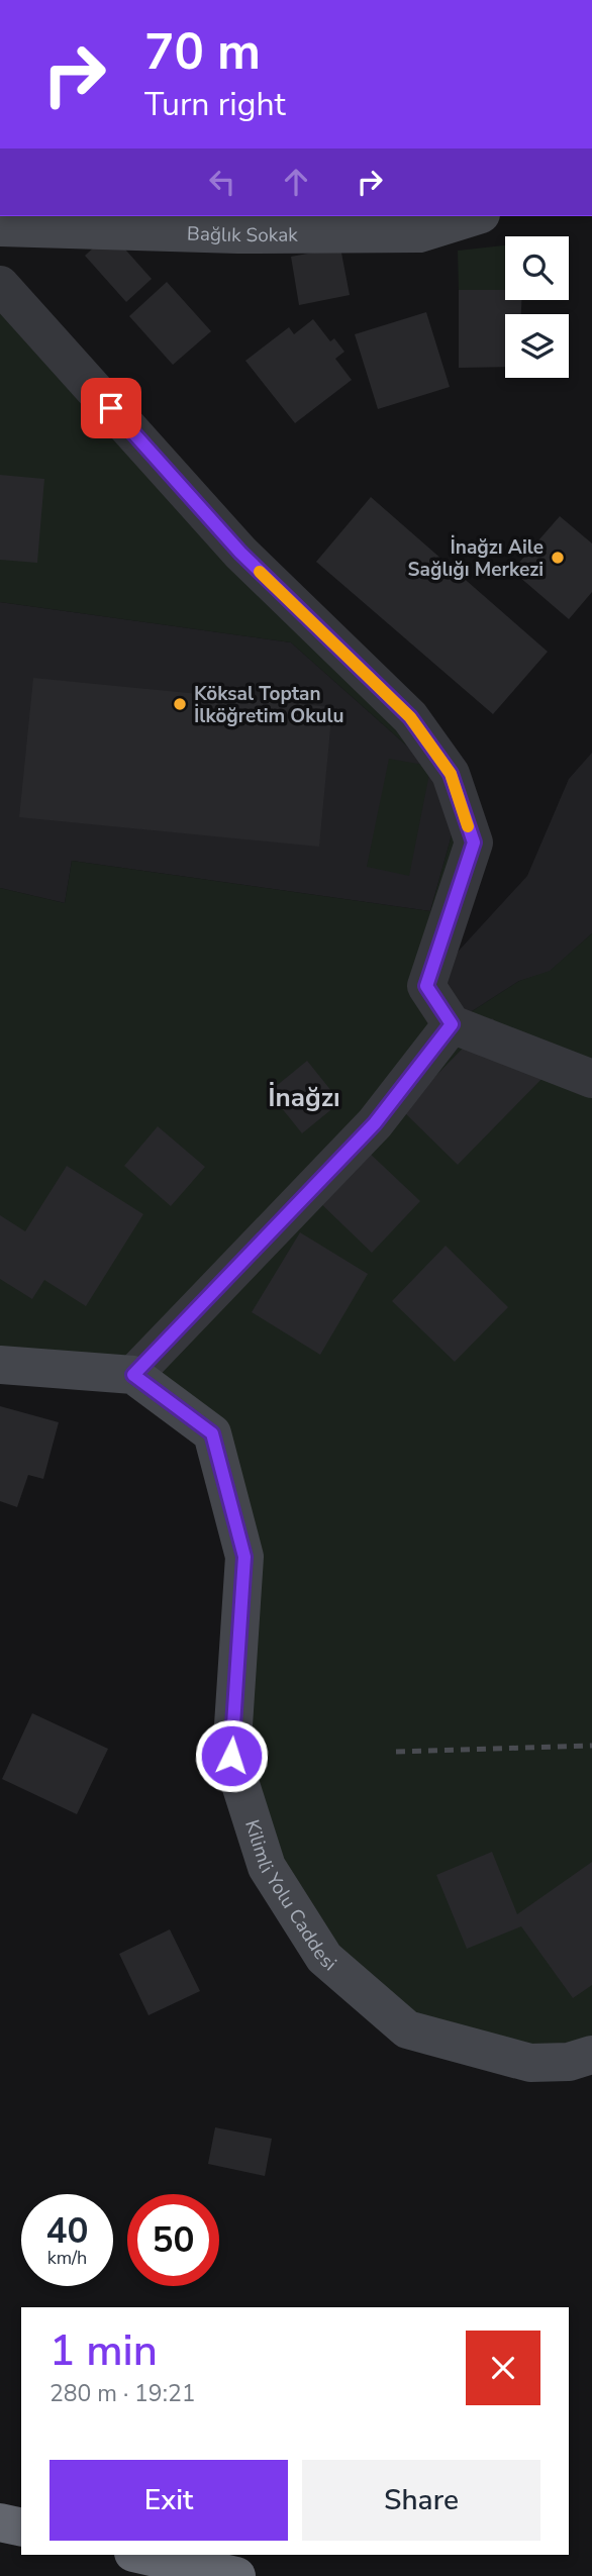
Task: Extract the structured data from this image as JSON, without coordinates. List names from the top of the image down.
{
  "streets": {
    "main road": ["Bağlık Sokak", "Kilimli Yolu Caddesi"]
  },
  "districts": ["İnağzı"],
  "places": ["İnağzı Aile Sağlığı Merkezi", "Köksal Toptan İlköğretim Okulu"],
  "page": {
    "turn": ["70 m", "Turn right"],
    "speed": "40 km/h",
    "limit": "50",
    "heading": ["1 min", "280 m · 19:21"],
    "buttons": ["Exit", "Share"]
  }
}
